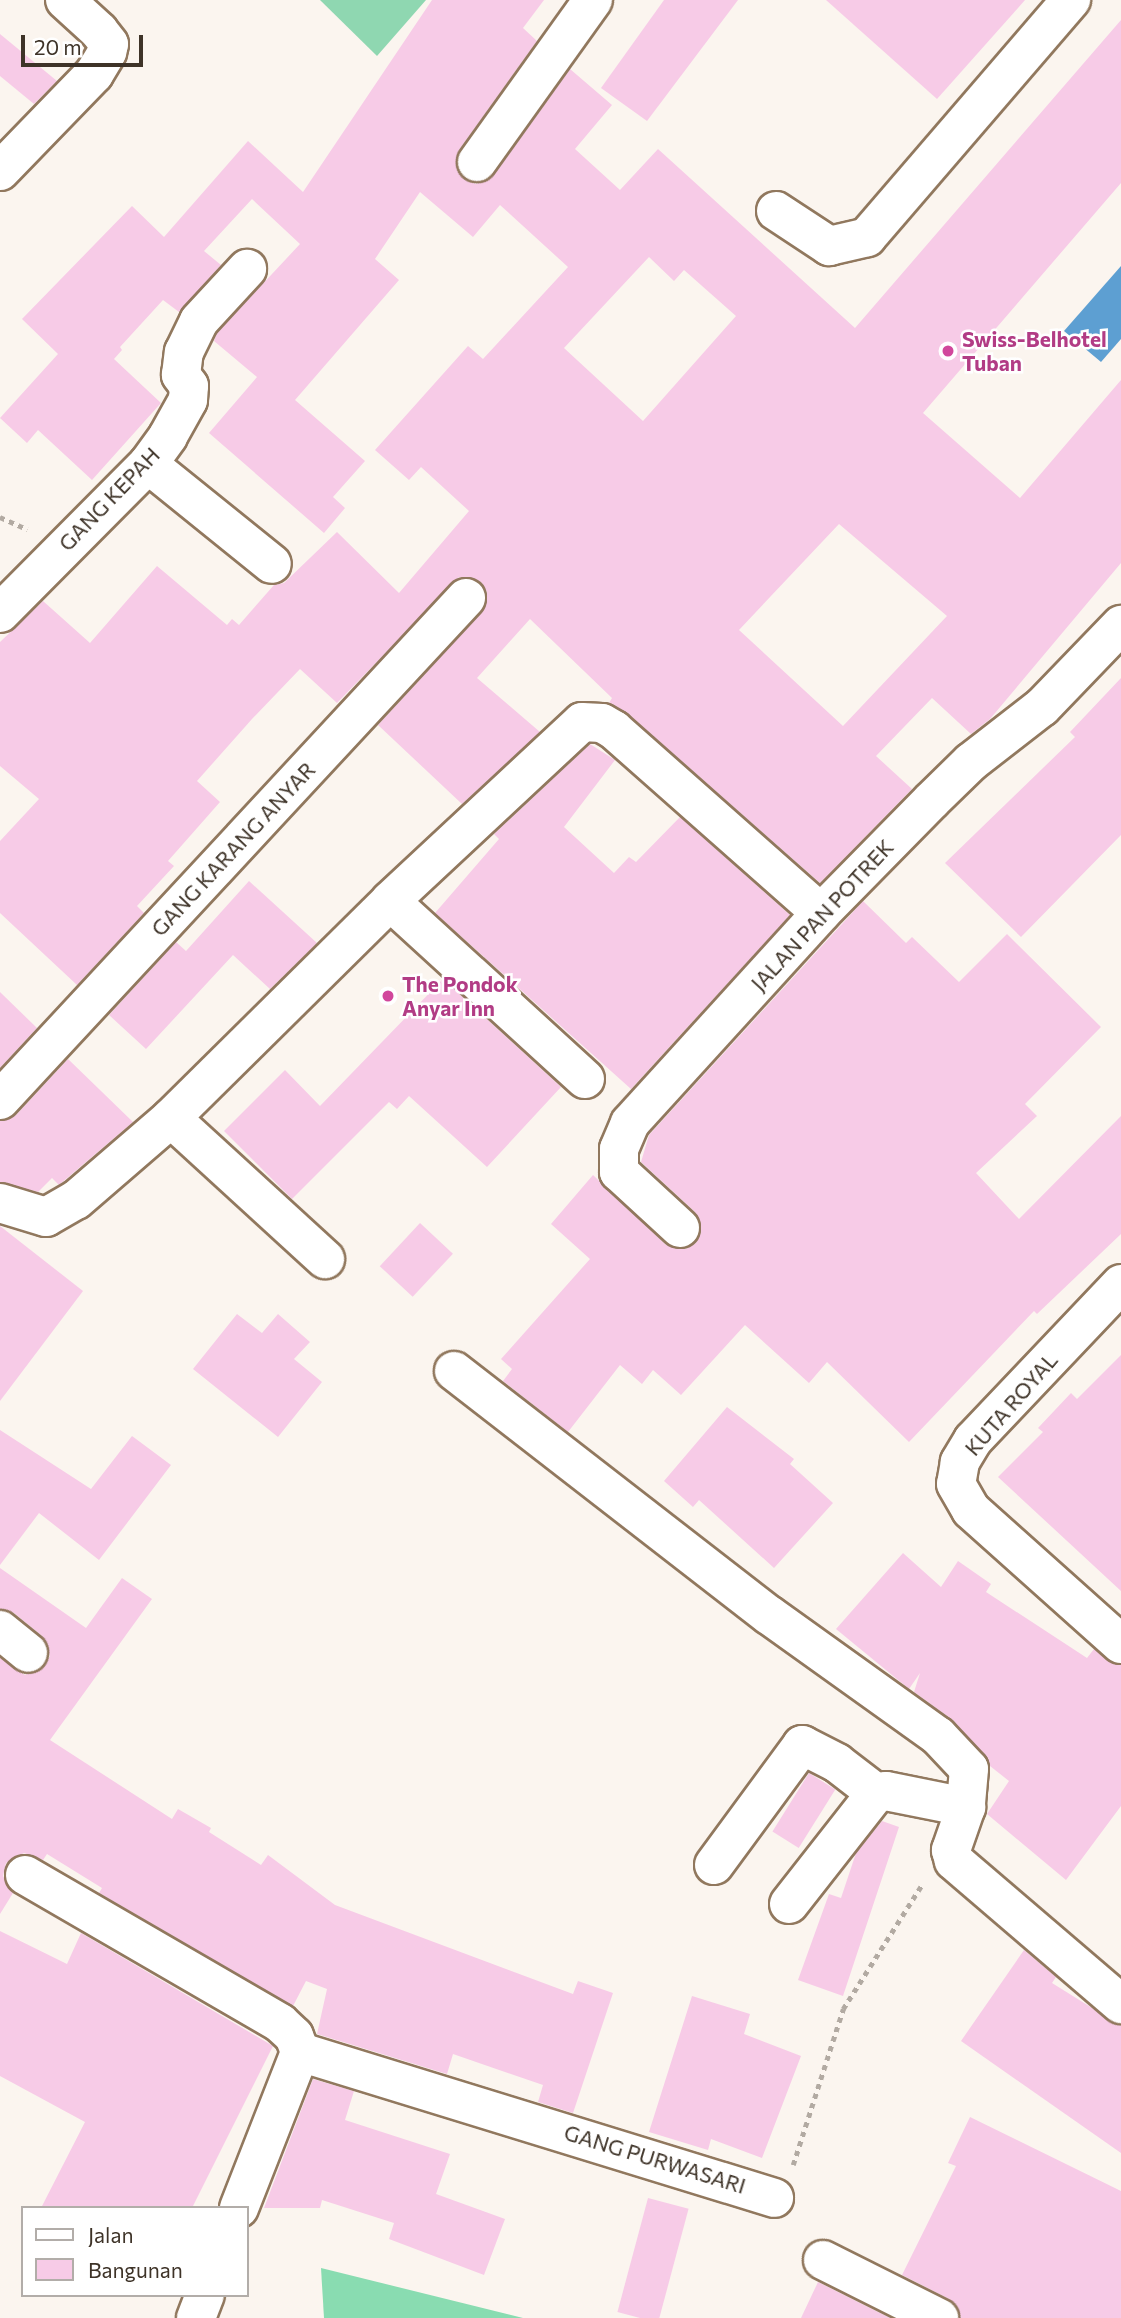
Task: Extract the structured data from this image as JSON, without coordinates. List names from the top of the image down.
{
  "streets": {
    "street": [
      "GANG KEPAH",
      "GANG KARANG ANYAR",
      "JALAN PAN POTREK",
      "KUTA ROYAL",
      "GANG PURWASARI"
    ]
  },
  "places": ["Swiss-Belhotel Tuban", "The Pondok Anyar Inn"],
  "legend": ["Jalan", "Bangunan"],
  "scale_bar": "20 m"
}
